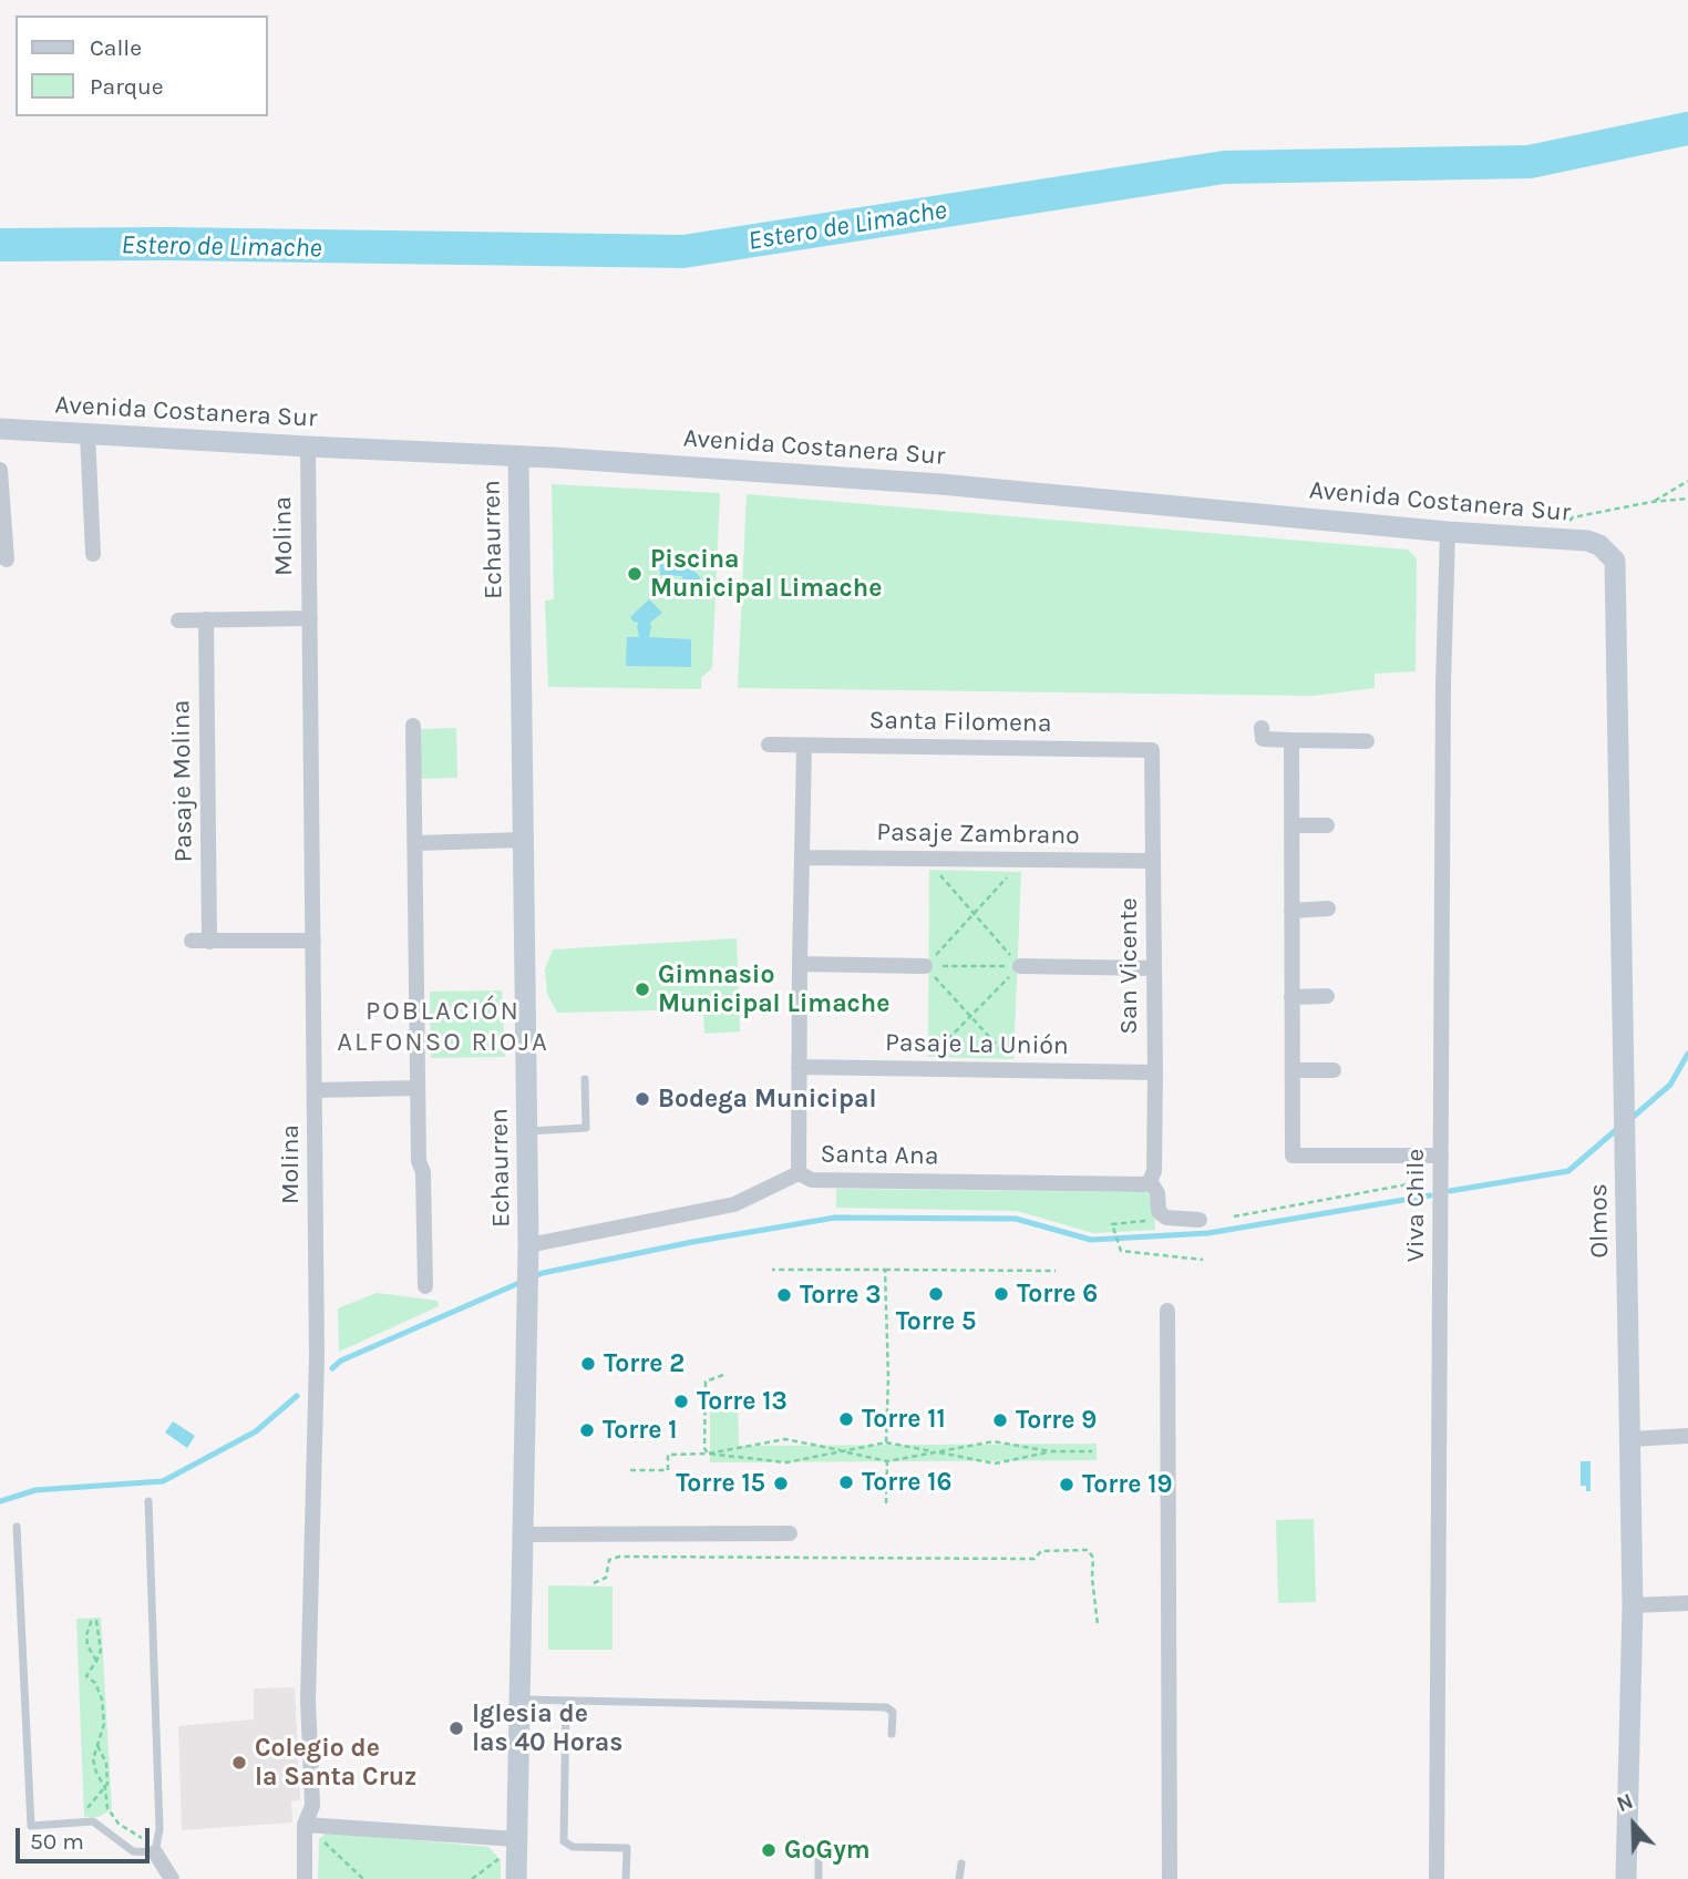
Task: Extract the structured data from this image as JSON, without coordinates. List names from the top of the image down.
{
  "streets": {
    "street": [
      "Avenida Costanera Sur",
      "Molina",
      "Echaurren",
      "Santa Filomena",
      "Pasaje Molina",
      "Pasaje Zambrano",
      "San Vicente",
      "Pasaje La Unión",
      "Santa Ana",
      "Viva Chile",
      "Olmos"
    ]
  },
  "crossings": [
    ["Avenida Costanera Sur", "Molina"],
    ["Avenida Costanera Sur", "Echaurren"],
    ["Avenida Costanera Sur", "Viva Chile"],
    ["Avenida Costanera Sur", "Olmos"],
    ["Echaurren", "Santa Ana"],
    ["Santa Filomena", "San Vicente"],
    ["Pasaje Zambrano", "San Vicente"],
    ["San Vicente", "Pasaje La Unión"],
    ["San Vicente", "Santa Ana"]
  ],
  "districts": ["POBLACIÓN ALFONSO RIOJA"],
  "water": ["Estero de Limache"],
  "places": [
    "Piscina Municipal Limache",
    "Gimnasio Municipal Limache",
    "Bodega Municipal",
    "Torre 5",
    "Torre 6",
    "Torre 3",
    "Torre 2",
    "Torre 13",
    "Torre 11",
    "Torre 9",
    "Torre 1",
    "Torre 16",
    "Torre 15",
    "Torre 19",
    "Iglesia de las 40 Horas",
    "Colegio de la Santa Cruz",
    "GoGym"
  ],
  "legend": ["Calle", "Parque"],
  "scale_bar": "50 m",
  "north": "top"
}
